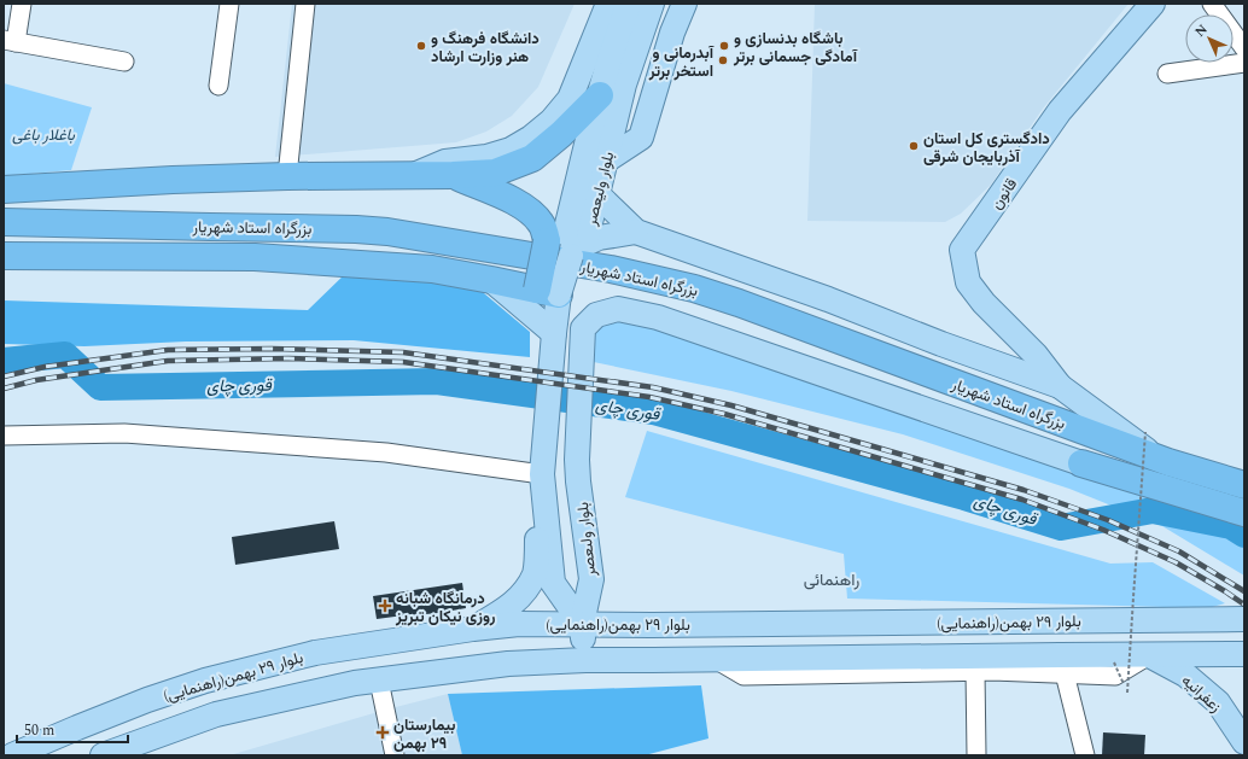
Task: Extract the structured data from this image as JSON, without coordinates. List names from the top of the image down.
{
  "streets": {
    "highway": ["بزرگراه استاد شهریار"],
    "main road": [
      "بلوار ولیعصر",
      "قانون",
      "بلوار ولىعصر",
      "بلوار ٢٩ بهمن(راهنمایی)",
      "زعفرانیه"
    ]
  },
  "crossings": [
    ["بلوار ولىعصر", "بلوار ٢٩ بهمن(راهنمایی)"],
    ["بلوار ٢٩ بهمن(راهنمایی)", "زعفرانیه"]
  ],
  "districts": ["راهنمائی"],
  "water": ["قوری چای"],
  "parks": ["باغلار باغی"],
  "places": {
    "other": [
      "دانشگاه فرهنگ و هنر وزارت ارشاد",
      "باشگاه بدنسازی و آمادگی جسمانی برتر",
      "آبدرمانی و استخر برتر",
      "دادگستری کل استان آذربایجان شرقی"
    ],
    "health": ["درمانگاه شبانه روزی نیکان تبریز", "بیمارستان ٢٩ بهمن"]
  },
  "scale_bar": "50 m",
  "north": "top left"
}
